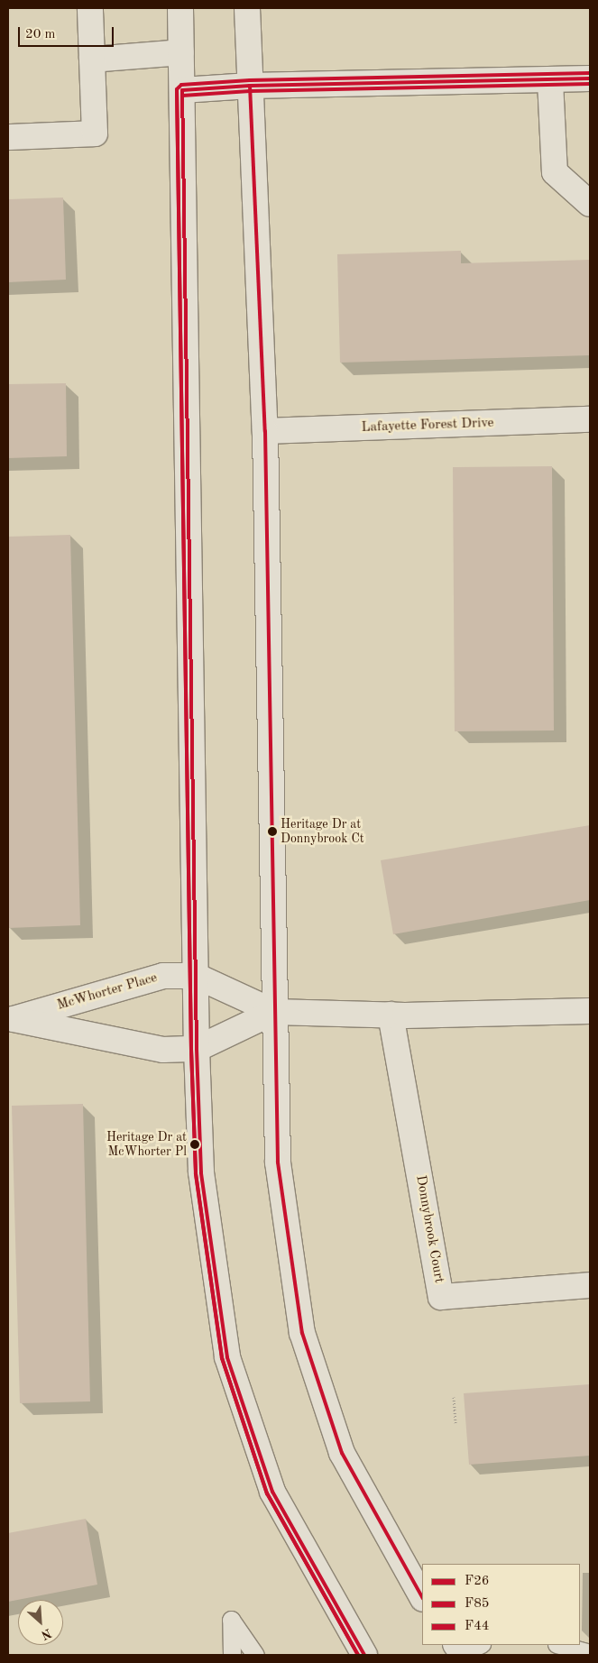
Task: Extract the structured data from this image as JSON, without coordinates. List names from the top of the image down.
{
  "streets": {
    "street": ["Lafayette Forest Drive", "McWhorter Place", "Donnybrook Court"]
  },
  "places": ["Heritage Dr at Donnybrook Ct", "Heritage Dr at McWhorter Pl"],
  "lines": ["transit line F44", "transit line F26", "transit line F85"],
  "legend": ["F26", "F85", "F44"],
  "scale_bar": "20 m",
  "north": "bottom right"
}
